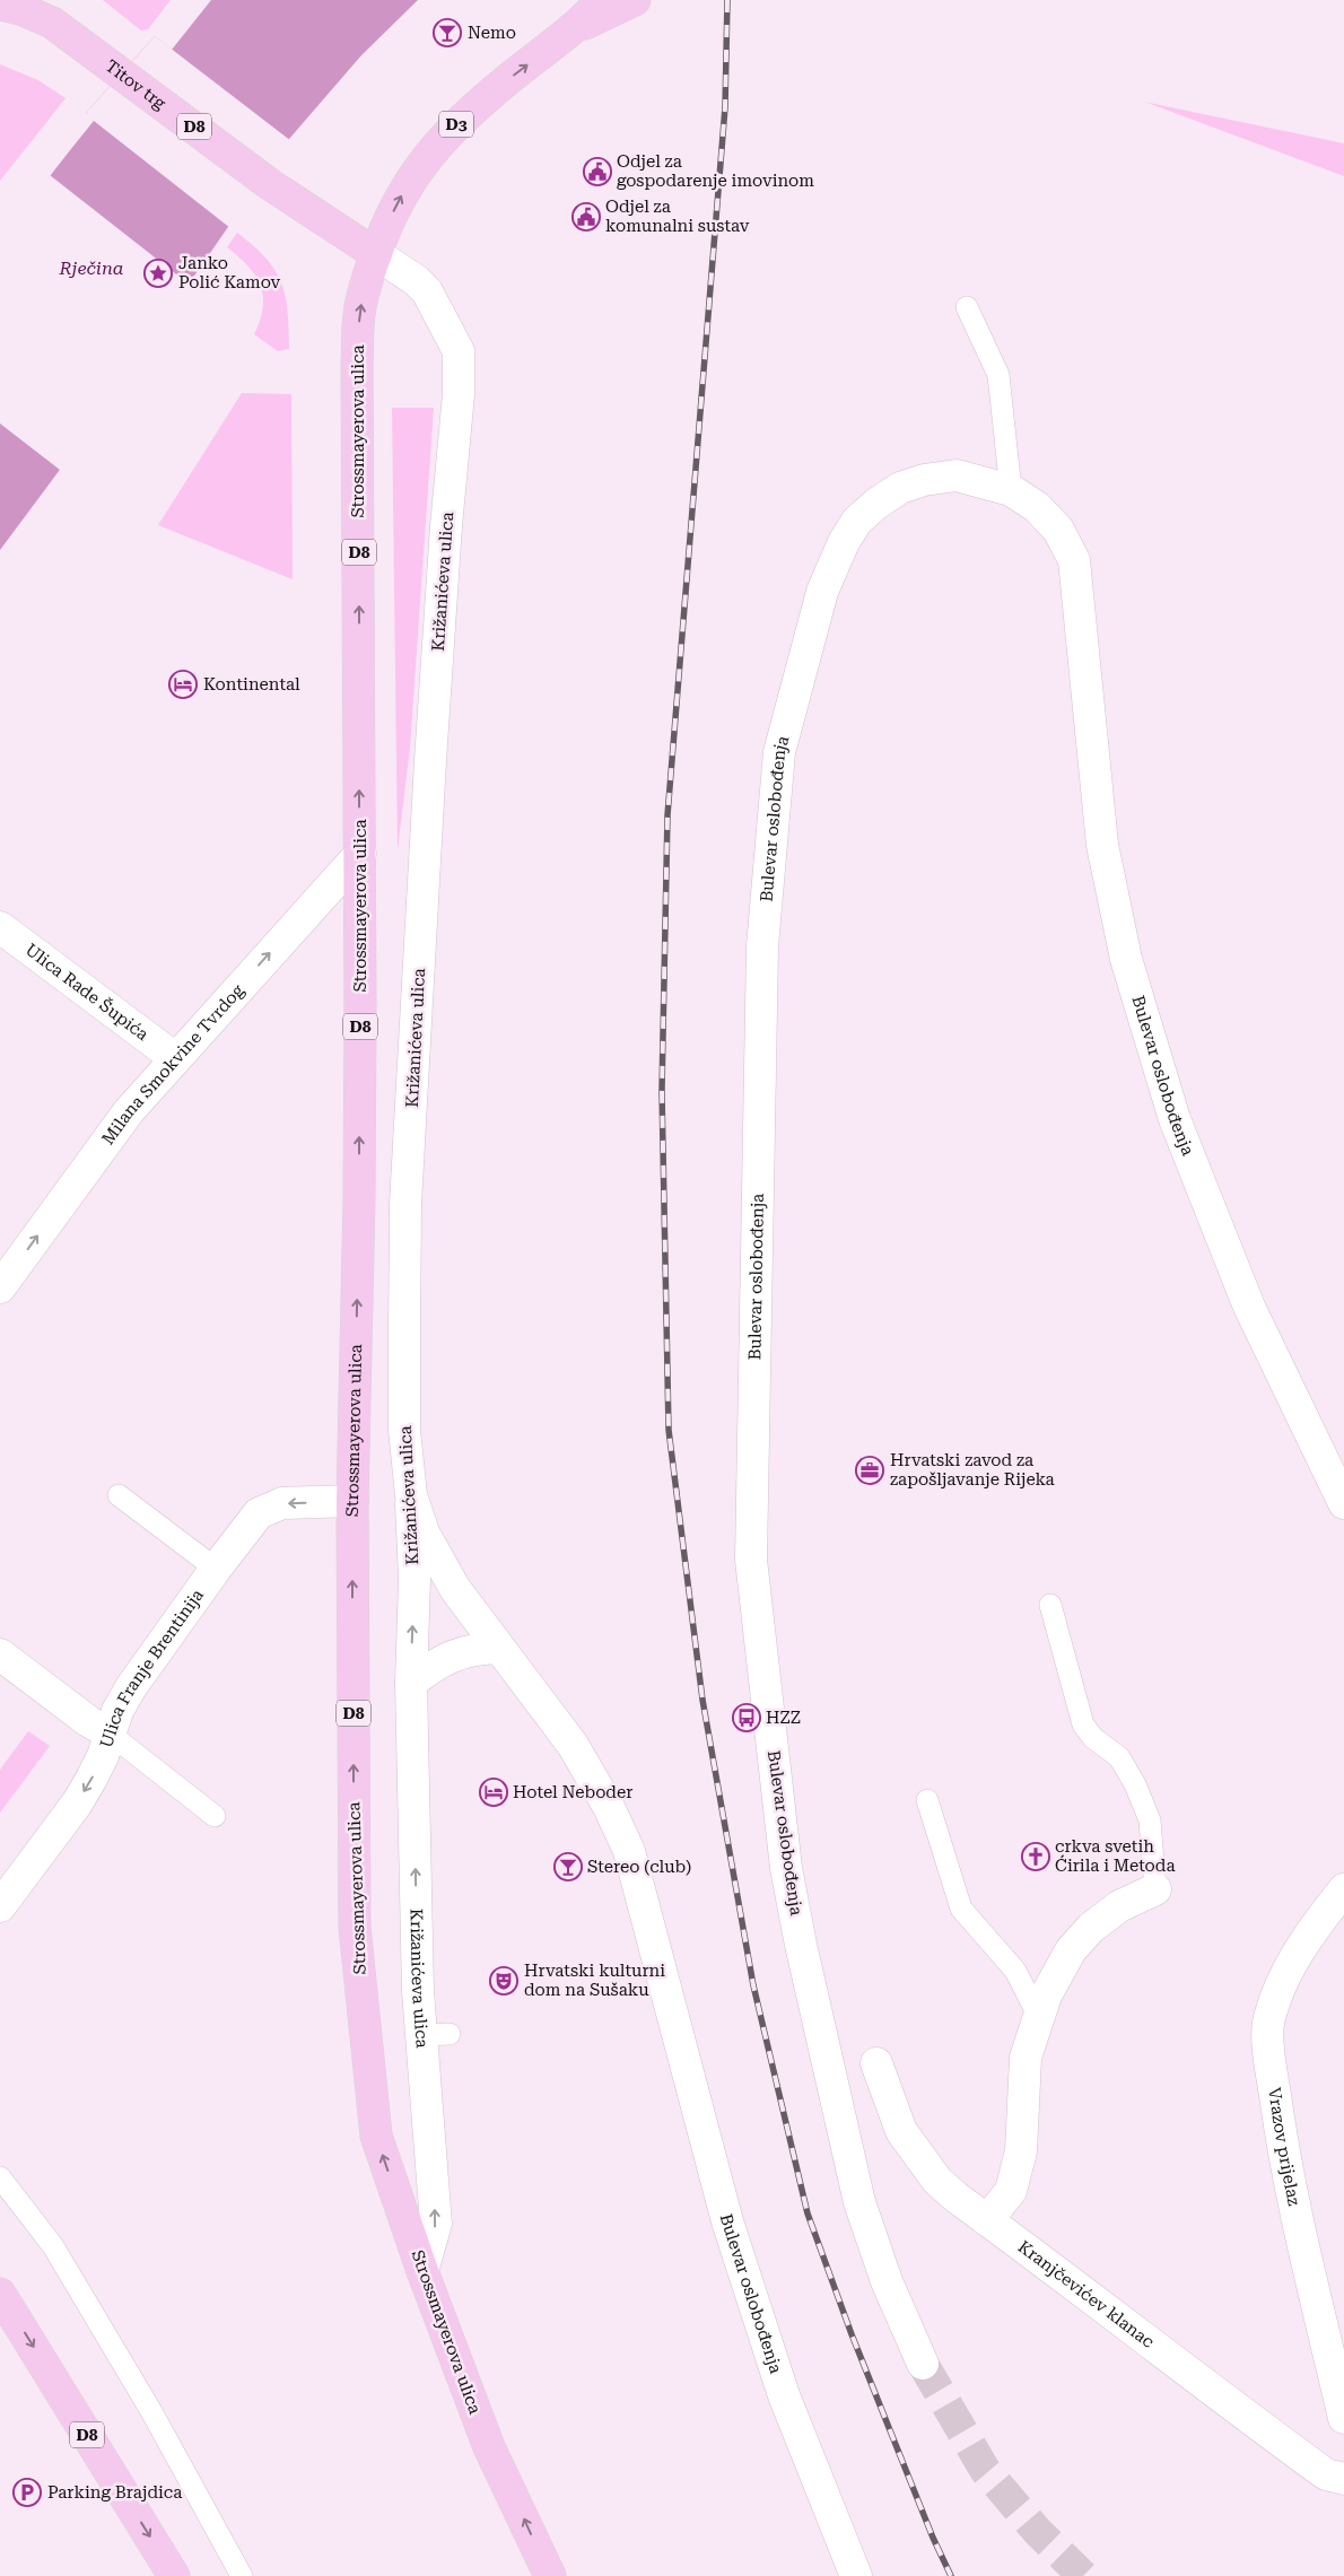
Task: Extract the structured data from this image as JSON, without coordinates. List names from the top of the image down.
{
  "streets": {
    "main road": [
      "Titov trg",
      "D3",
      "D8",
      "Strossmayerova ulica"
    ],
    "street": [
      "Križanićeva ulica",
      "Bulevar oslobođenja",
      "Ulica Rade Šupića",
      "Milana Smokvine Tvrdog",
      "Ulica Franje Brentinija",
      "Vrazov prijelaz",
      "Kranjčevićev klanac"
    ]
  },
  "crossings": [
    ["Titov trg", "D3"],
    ["Titov trg", "Strossmayerova ulica"],
    ["Titov trg", "Križanićeva ulica"],
    ["D3", "Strossmayerova ulica"],
    ["Strossmayerova ulica", "Križanićeva ulica"],
    ["Strossmayerova ulica", "Milana Smokvine Tvrdog"],
    ["Strossmayerova ulica", "Ulica Franje Brentinija"],
    ["Križanićeva ulica", "Bulevar oslobođenja"],
    ["Ulica Rade Šupića", "Milana Smokvine Tvrdog"]
  ],
  "one_way": [
    "Strossmayerova ulica",
    "Križanićeva ulica",
    "Milana Smokvine Tvrdog",
    "Ulica Franje Brentinija"
  ],
  "water": ["Rječina"],
  "places": {
    "bar": ["Nemo", "Stereo (club)"],
    "public building": ["Odjel za gospodarenje imovinom", "Odjel za komunalni sustav"],
    "place": ["Janko Polić Kamov"],
    "hotel": ["Kontinental", "Hotel Neboder"],
    "office": ["Hrvatski zavod za zapošljavanje Rijeka"],
    "bus stop": ["HZZ"],
    "church": ["crkva svetih Ćirila i Metoda"],
    "theatre": ["Hrvatski kulturni dom na Sušaku"],
    "parking": ["Parking Brajdica"]
  }
}
